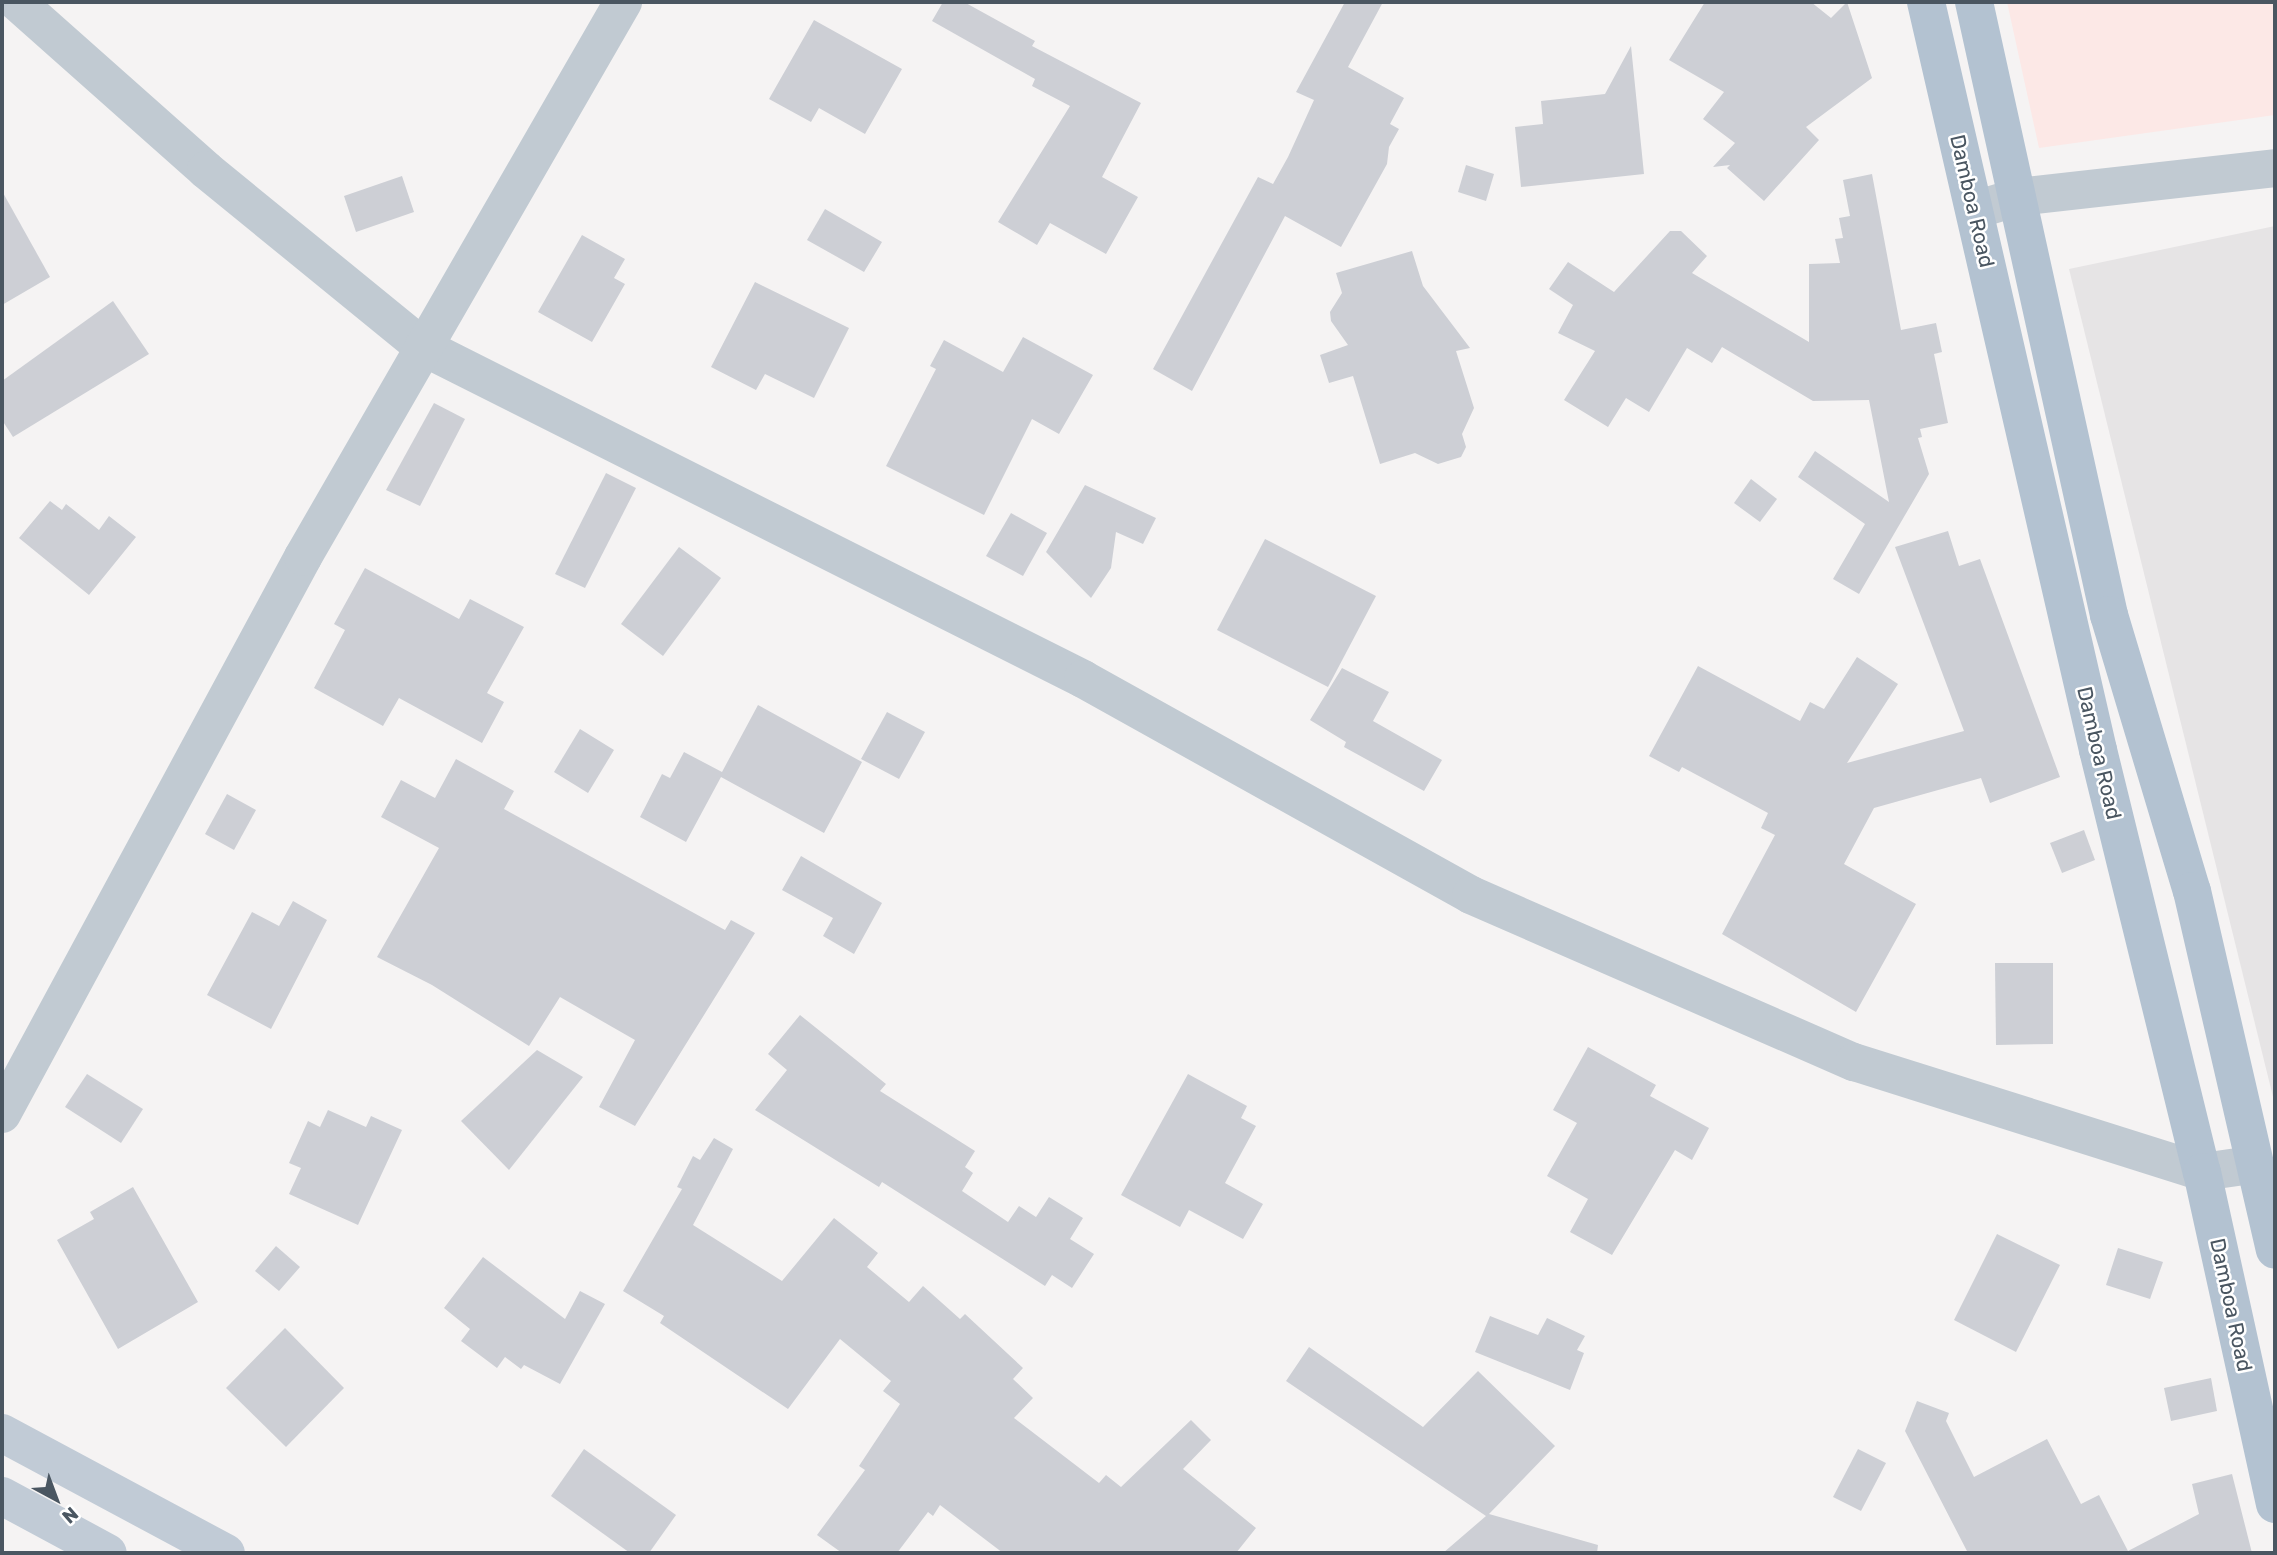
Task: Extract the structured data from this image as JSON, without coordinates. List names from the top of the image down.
{
  "streets": {
    "main road": ["Damboa Road"]
  },
  "north": "bottom right"
}
